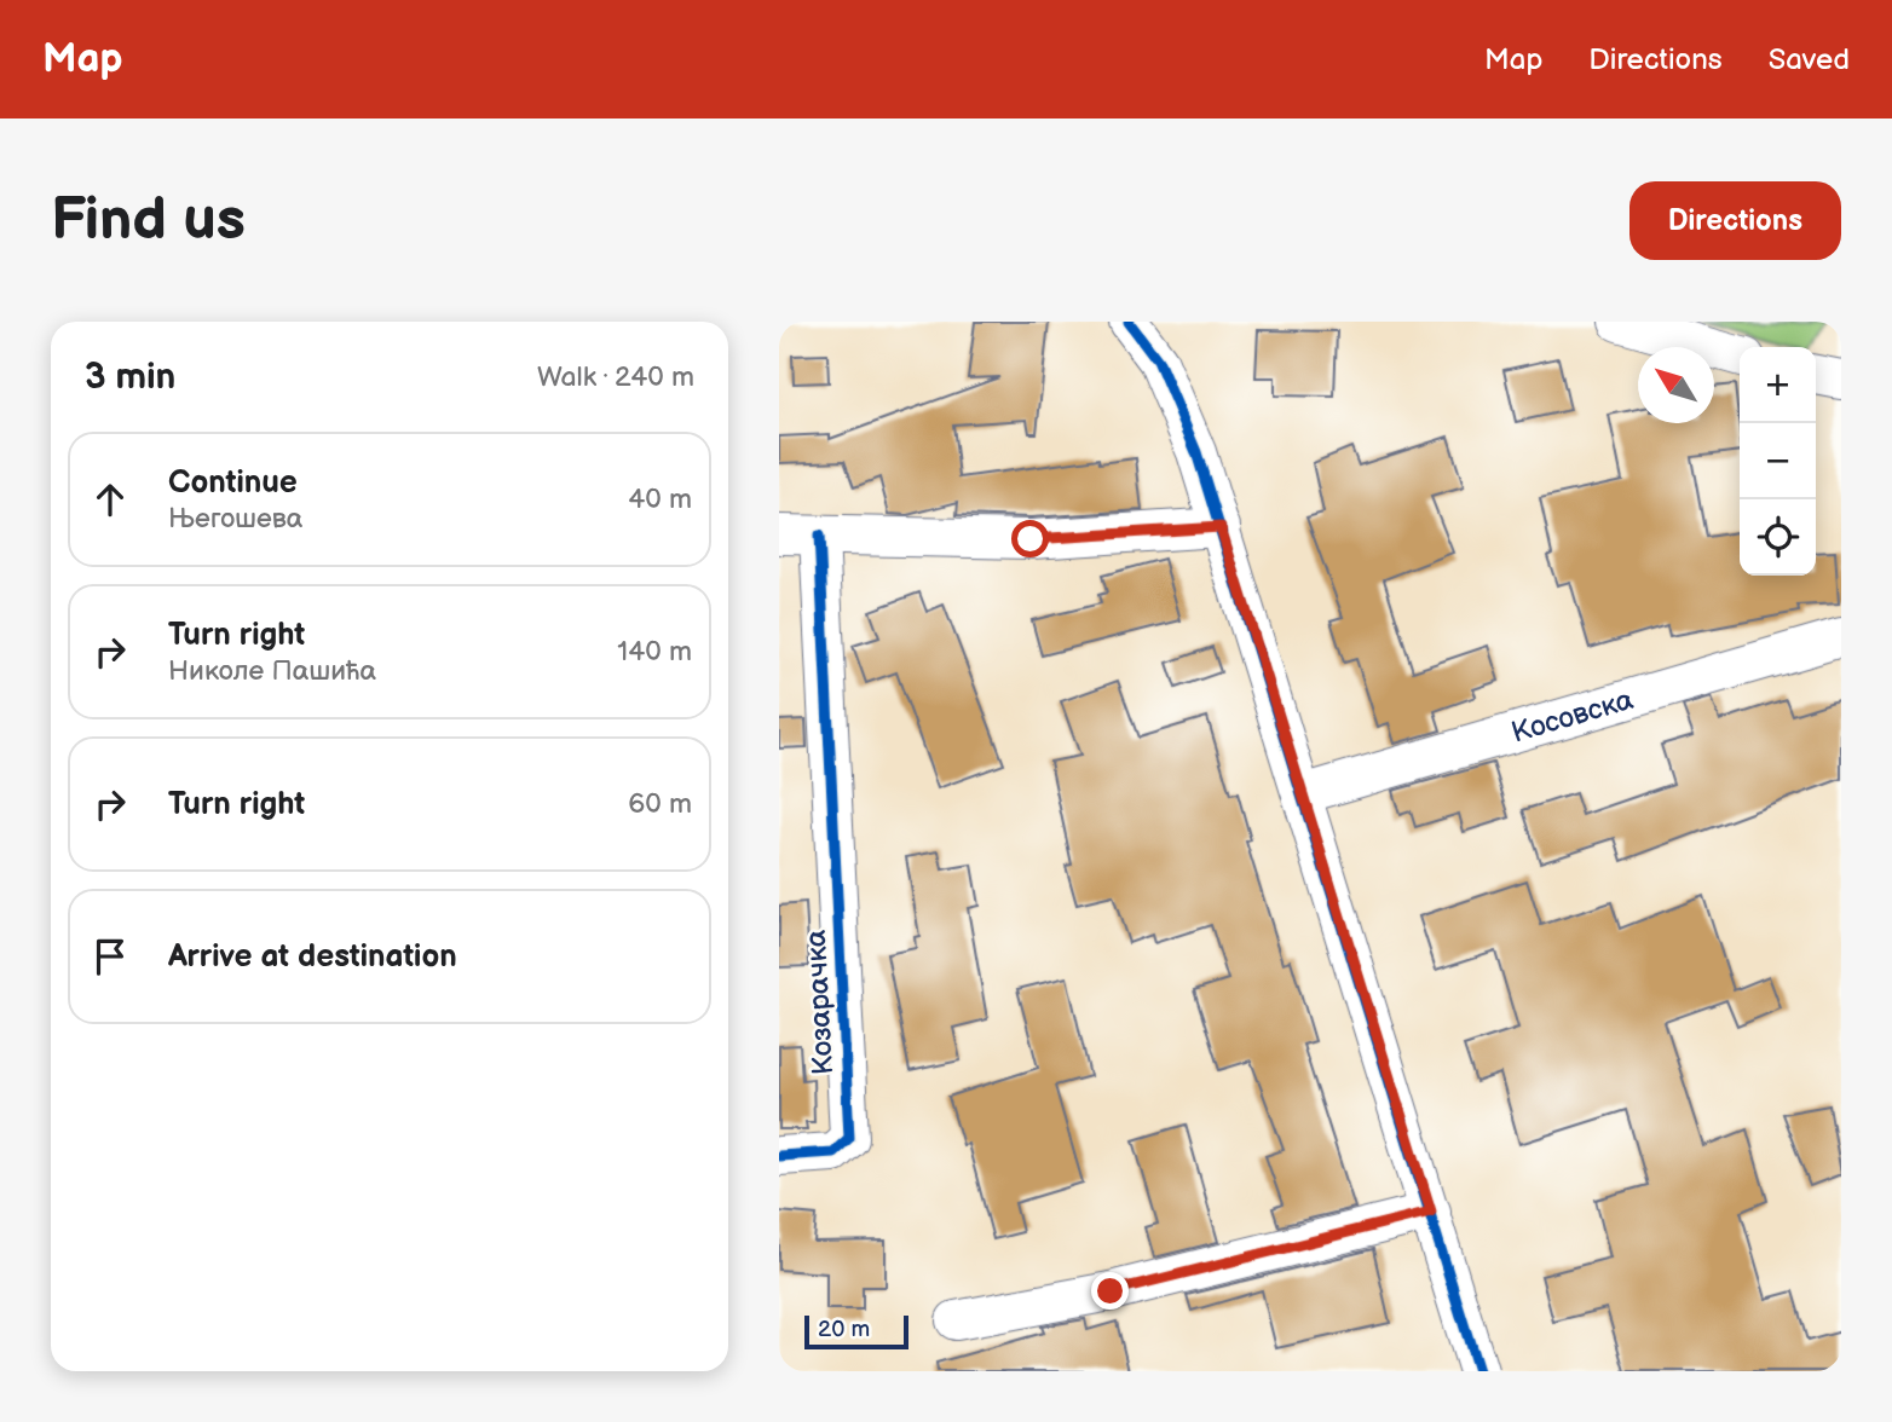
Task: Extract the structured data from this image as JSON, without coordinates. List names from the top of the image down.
{
  "streets": {
    "street": ["Косовска", "Козарачка"]
  },
  "scale_bar": "20 m",
  "north": "top left",
  "page": {
    "header": "Map",
    "nav": ["Map", "Directions", "Saved"],
    "buttons": "Directions",
    "title": "Find us",
    "heading": ["3 min", "Walk · 240 m"],
    "map_buttons": ["+", "−"],
    "list": [
      ["Continue", "Његошева", "40 m"],
      ["Turn right", "Николе Пашића", "140 m"],
      ["Turn right", "60 m"],
      "Arrive at destination"
    ],
    "scale": "20 m"
  }
}
